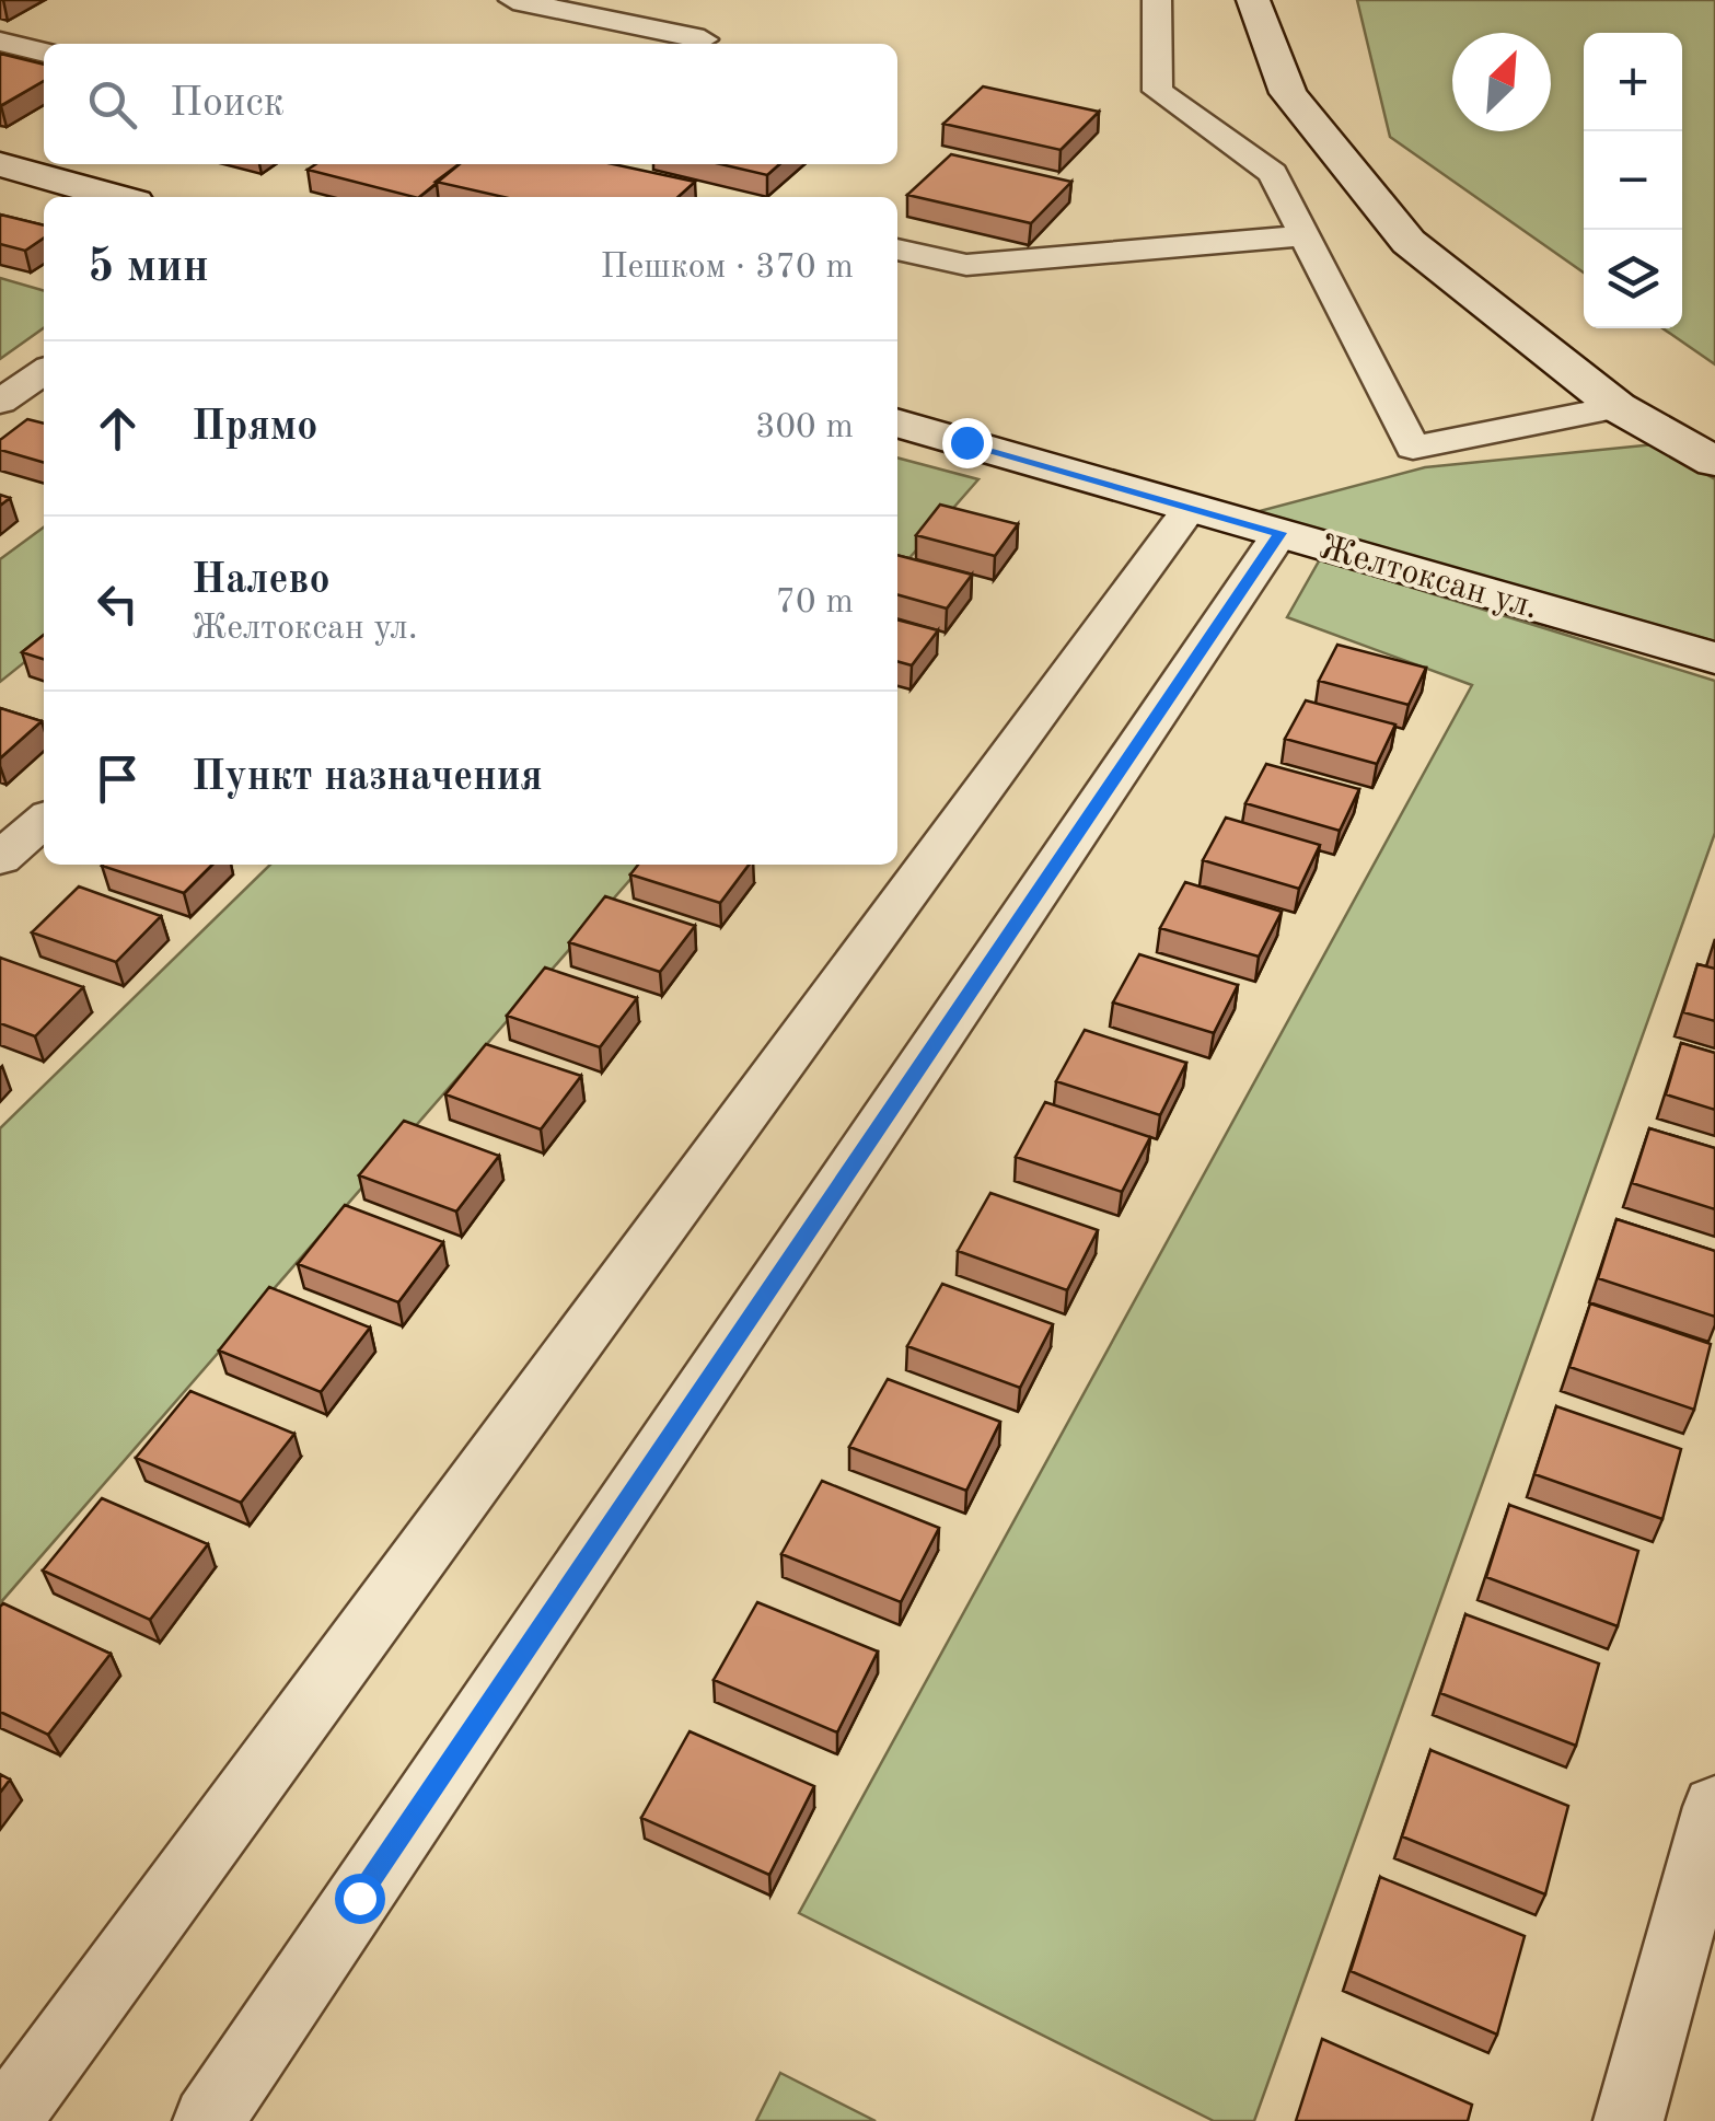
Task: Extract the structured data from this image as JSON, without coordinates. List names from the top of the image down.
{
  "streets": {
    "main road": ["Желтоксан ул."]
  },
  "north": "top right",
  "page": {
    "map_buttons": ["+", "−"],
    "search": "Поиск",
    "heading": ["5 мин", "Пешком · 370 m"],
    "list": [
      ["Прямо", "300 m"],
      ["Налево", "Желтоксан ул.", "70 m"],
      "Пункт назначения"
    ]
  }
}
